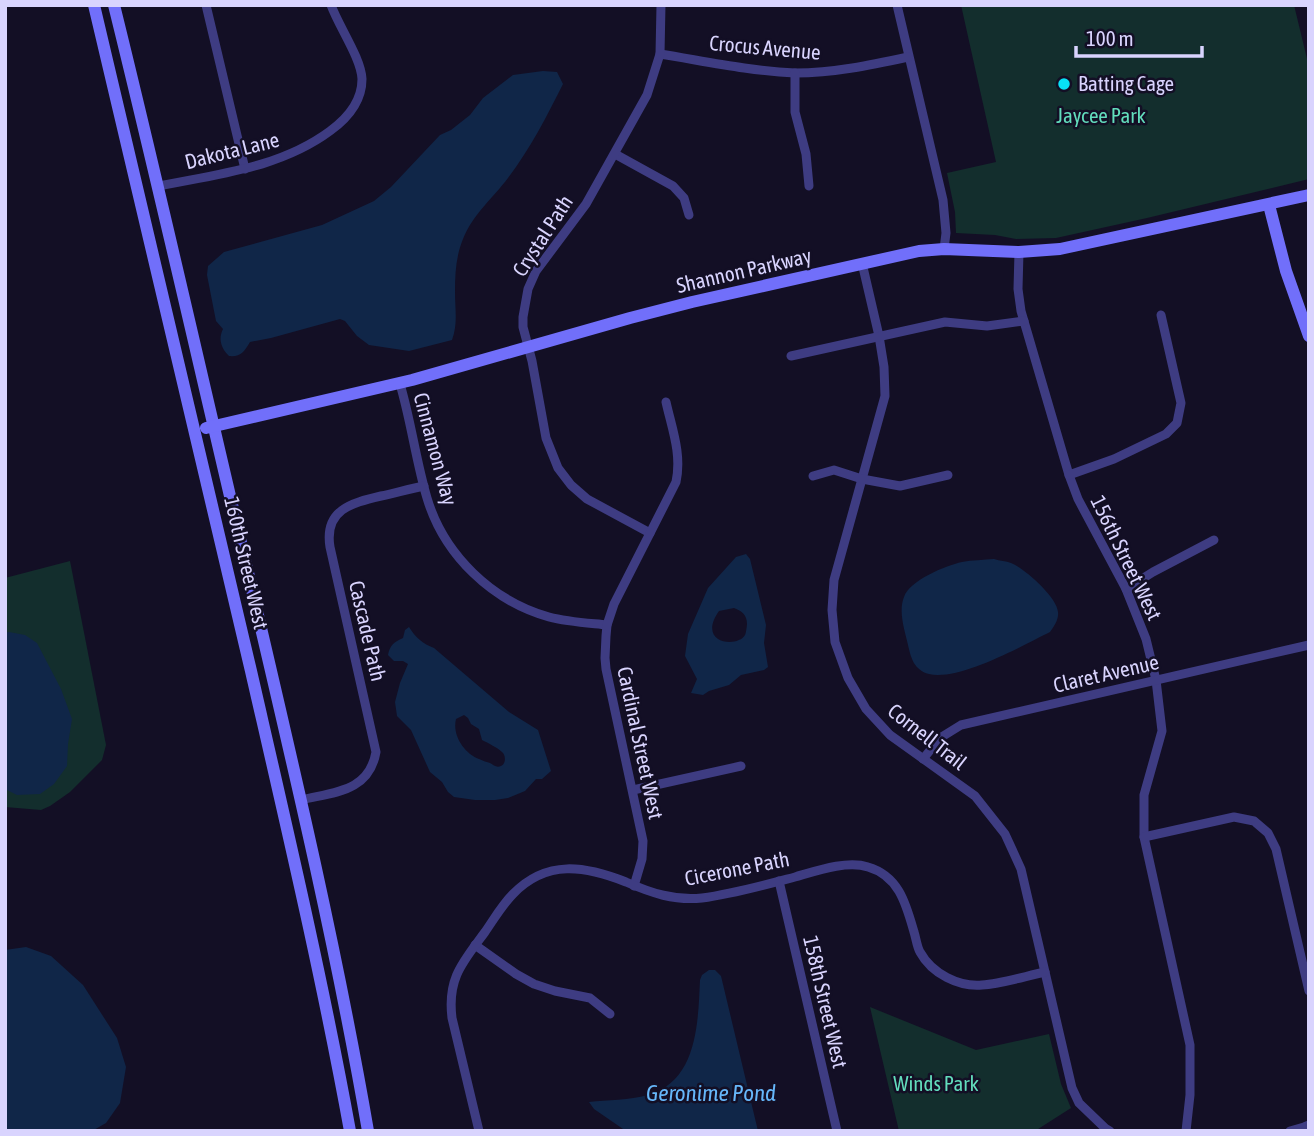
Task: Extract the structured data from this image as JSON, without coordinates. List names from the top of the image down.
{
  "streets": {
    "main road": ["Shannon Parkway", "160th Street West"],
    "street": [
      "Crocus Avenue",
      "Dakota Lane",
      "Crystal Path",
      "Cinnamon Way",
      "156th Street West",
      "Cascade Path",
      "Claret Avenue",
      "Cornell Trail",
      "Cardinal Street West",
      "Cicerone Path",
      "158th Street West"
    ]
  },
  "crossings": [
    ["Crocus Avenue", "Crystal Path"],
    ["Dakota Lane", "160th Street West"],
    ["Crystal Path", "Shannon Parkway"],
    ["Crystal Path", "Cardinal Street West"],
    ["Shannon Parkway", "Cinnamon Way"],
    ["Shannon Parkway", "156th Street West"],
    ["Shannon Parkway", "160th Street West"],
    ["Shannon Parkway", "Cornell Trail"],
    ["Cinnamon Way", "Cascade Path"],
    ["Cinnamon Way", "Cardinal Street West"],
    ["156th Street West", "Claret Avenue"],
    ["160th Street West", "Cascade Path"],
    ["Claret Avenue", "Cornell Trail"],
    ["Cornell Trail", "Cicerone Path"],
    ["Cardinal Street West", "Cicerone Path"],
    ["Cicerone Path", "158th Street West"]
  ],
  "water": ["Geronime Pond"],
  "parks": ["Jaycee Park", "Winds Park"],
  "places": ["Batting Cage"],
  "scale_bar": "100 m"
}
